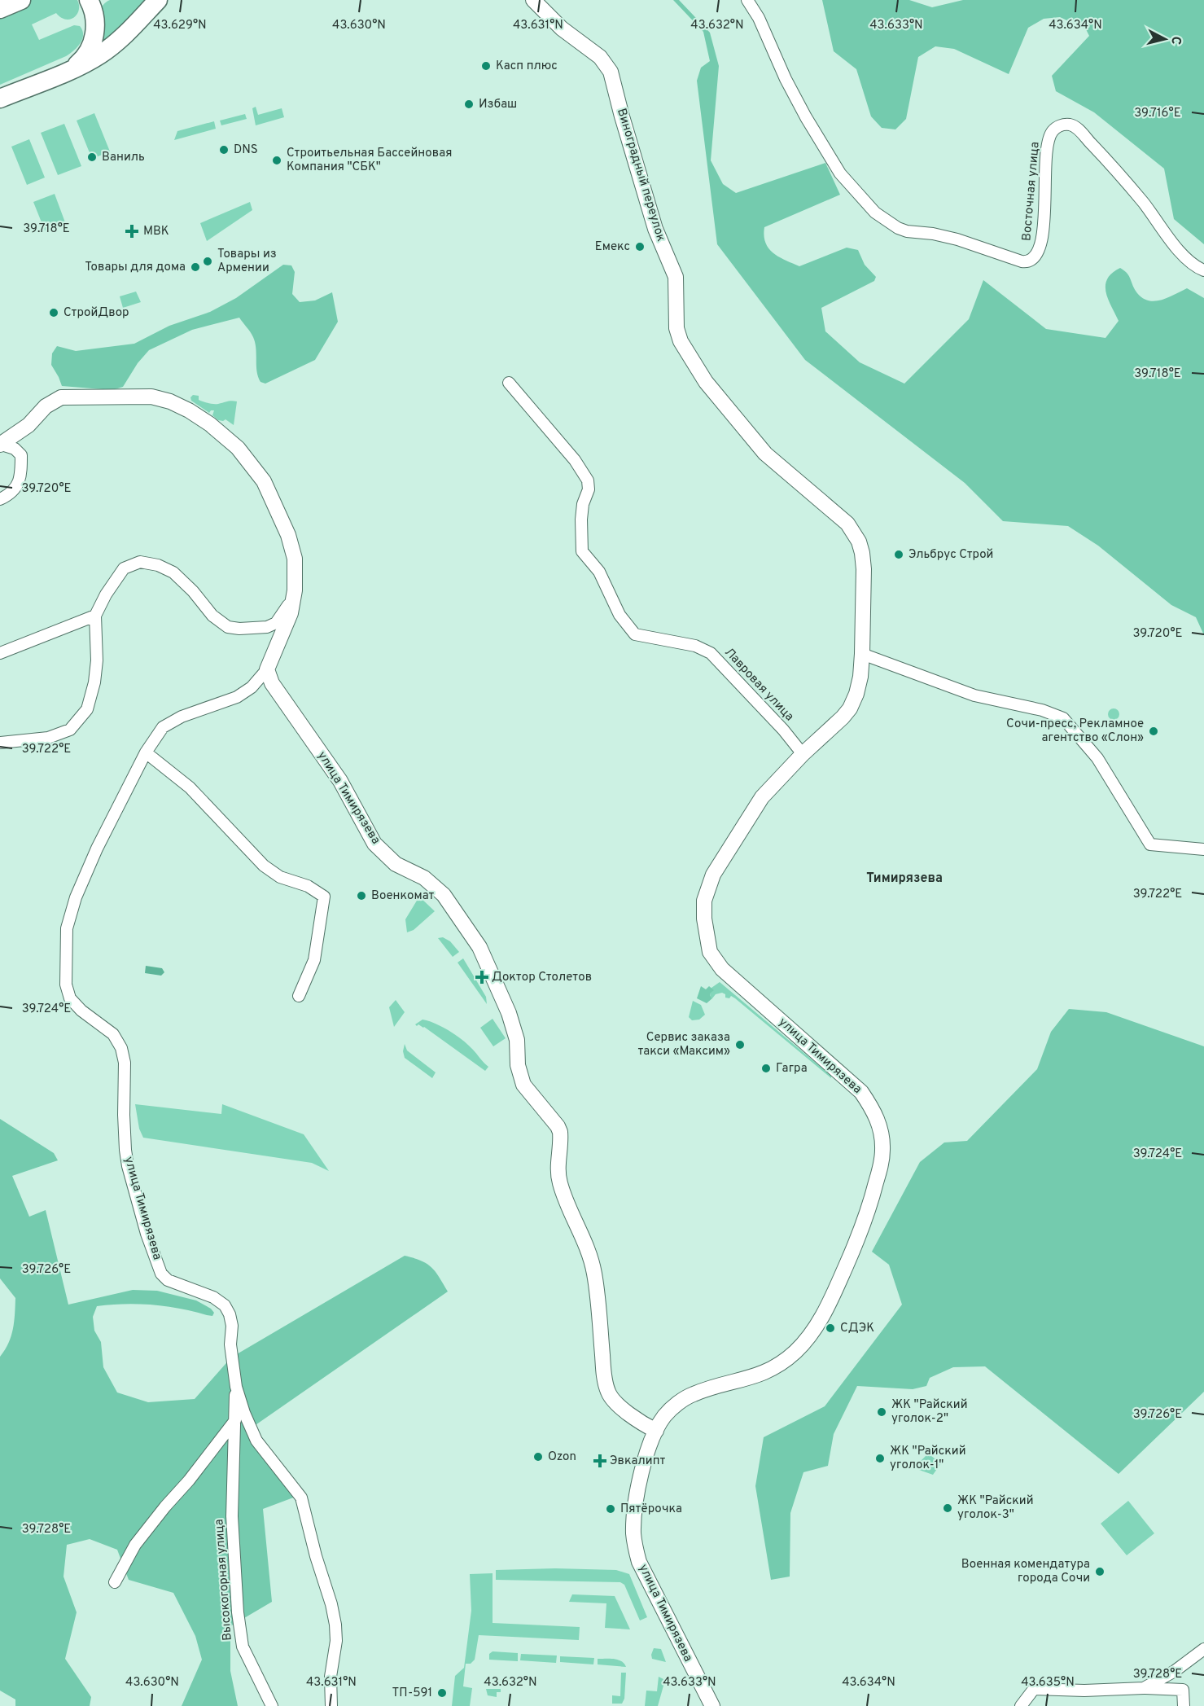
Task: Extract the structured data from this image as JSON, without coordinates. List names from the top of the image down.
{
  "streets": {
    "street": [
      "Виноградный переулок",
      "Восточная улица",
      "Лавровая улица",
      "улица Тимирязева",
      "Высокогорная улица"
    ]
  },
  "crossings": [
    ["Виноградный переулок", "улица Тимирязева"],
    ["Лавровая улица", "улица Тимирязева"],
    ["улица Тимирязева", "Высокогорная улица"]
  ],
  "districts": ["Тимирязева"],
  "places": {
    "other": [
      "Касп плюс",
      "Избаш",
      "DNS",
      "Ваниль",
      "Строитьельная Бассейновая Компания \"СБК\"",
      "Емекс",
      "Товары из Армении",
      "Товары для дома",
      "СтройДвор",
      "Эльбрус Строй",
      "Сочи-пресс, Рекламное агентство «Слон»",
      "Военкомат",
      "Сервис заказа такси «Максим»",
      "Гагра",
      "СДЭК",
      "ЖК \"Райский уголок-2\"",
      "Ozon",
      "ЖК \"Райский уголок-1\"",
      "ЖК \"Райский уголок-3\"",
      "Пятёрочка",
      "Военная комендатура города Сочи",
      "ТП-591"
    ],
    "health": ["МВК", "Доктор Столетов", "Эвкалипт"]
  },
  "north": "right",
  "coordinates": [
    "43.629°N",
    "43.630°N",
    "43.631°N",
    "43.632°N",
    "43.633°N",
    "43.634°N",
    "39.716°E",
    "39.718°E",
    "39.720°E",
    "39.722°E",
    "39.724°E",
    "39.726°E",
    "39.728°E",
    "43.635°N"
  ]
}
